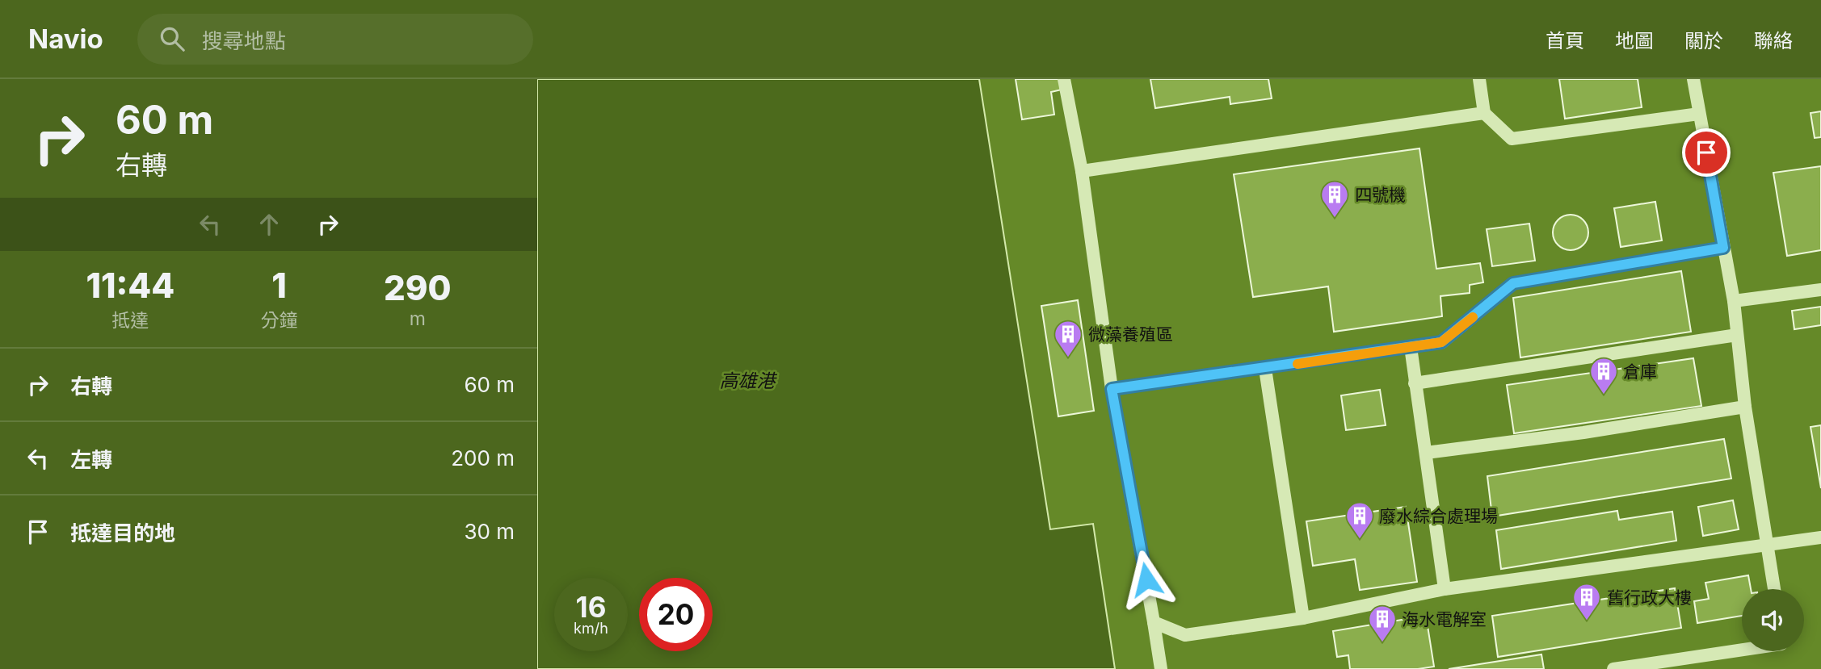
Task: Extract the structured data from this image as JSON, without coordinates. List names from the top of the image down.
{
  "water": ["高雄港"],
  "places": {
    "building": [
      "四號機",
      "微藻養殖區",
      "倉庫",
      "廢水綜合處理場",
      "舊行政大樓",
      "海水電解室"
    ]
  },
  "page": {
    "header": "Navio",
    "search": "搜尋地點",
    "nav": [
      "首頁",
      "地圖",
      "關於",
      "聯絡"
    ],
    "turn": ["60 m", "右轉"],
    "eta": [
      "11:44",
      "抵達",
      "1",
      "分鐘",
      "290",
      "m"
    ],
    "list": [
      {
        "name": "右轉",
        "value": "60 m"
      },
      {
        "name": "左轉",
        "value": "200 m"
      },
      {
        "name": "抵達目的地",
        "value": "30 m"
      }
    ],
    "speed": "16 km/h",
    "limit": "20"
  }
}
